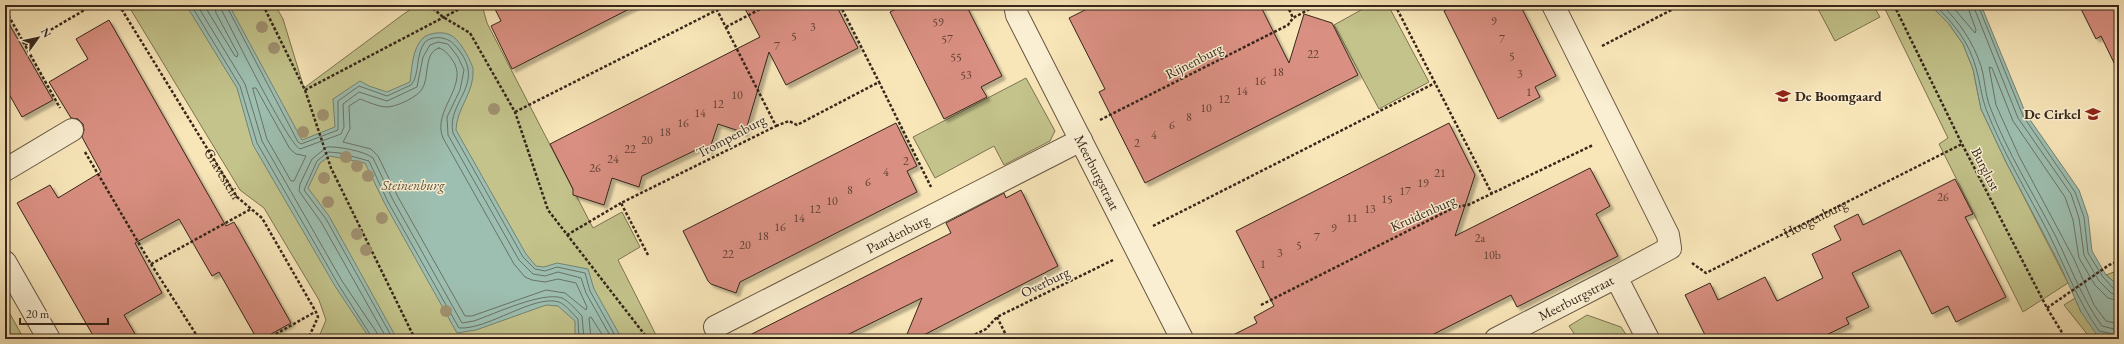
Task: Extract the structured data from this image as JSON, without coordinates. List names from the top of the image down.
{
  "streets": {
    "street": ["Meerburgstraat", "Paardenburg"],
    "path": [
      "Rijnenburg",
      "Trompenburg",
      "Burglust",
      "Gravestein",
      "Kruidenburg",
      "Hoogenburg",
      "Overburg"
    ]
  },
  "crossings": [
    ["Rijnenburg", "Meerburgstraat"],
    ["Rijnenburg", "Paardenburg"],
    ["Burglust", "Hoogenburg"],
    ["Meerburgstraat", "Paardenburg"],
    ["Meerburgstraat", "Overburg"]
  ],
  "parks": ["Steinenburg"],
  "places": {
    "school or university": ["De Boomgaard", "De Cirkel"]
  },
  "house_numbers": [
    "9",
    "59",
    "3",
    "5",
    "57",
    "7",
    "7",
    "22",
    "5",
    "55",
    "18",
    "3",
    "53",
    "16",
    "14",
    "1",
    "10",
    "12",
    "12",
    "10",
    "14",
    "8",
    "16",
    "6",
    "18",
    "4",
    "20",
    "2",
    "22",
    "24",
    "2",
    "26",
    "4",
    "21",
    "6",
    "19",
    "8",
    "17",
    "26",
    "15",
    "10",
    "12",
    "13",
    "14",
    "11",
    "16",
    "9",
    "18",
    "7",
    "2a",
    "20",
    "5",
    "3",
    "22",
    "10b",
    "1"
  ],
  "scale_bar": "20 m",
  "north": "top right"
}
